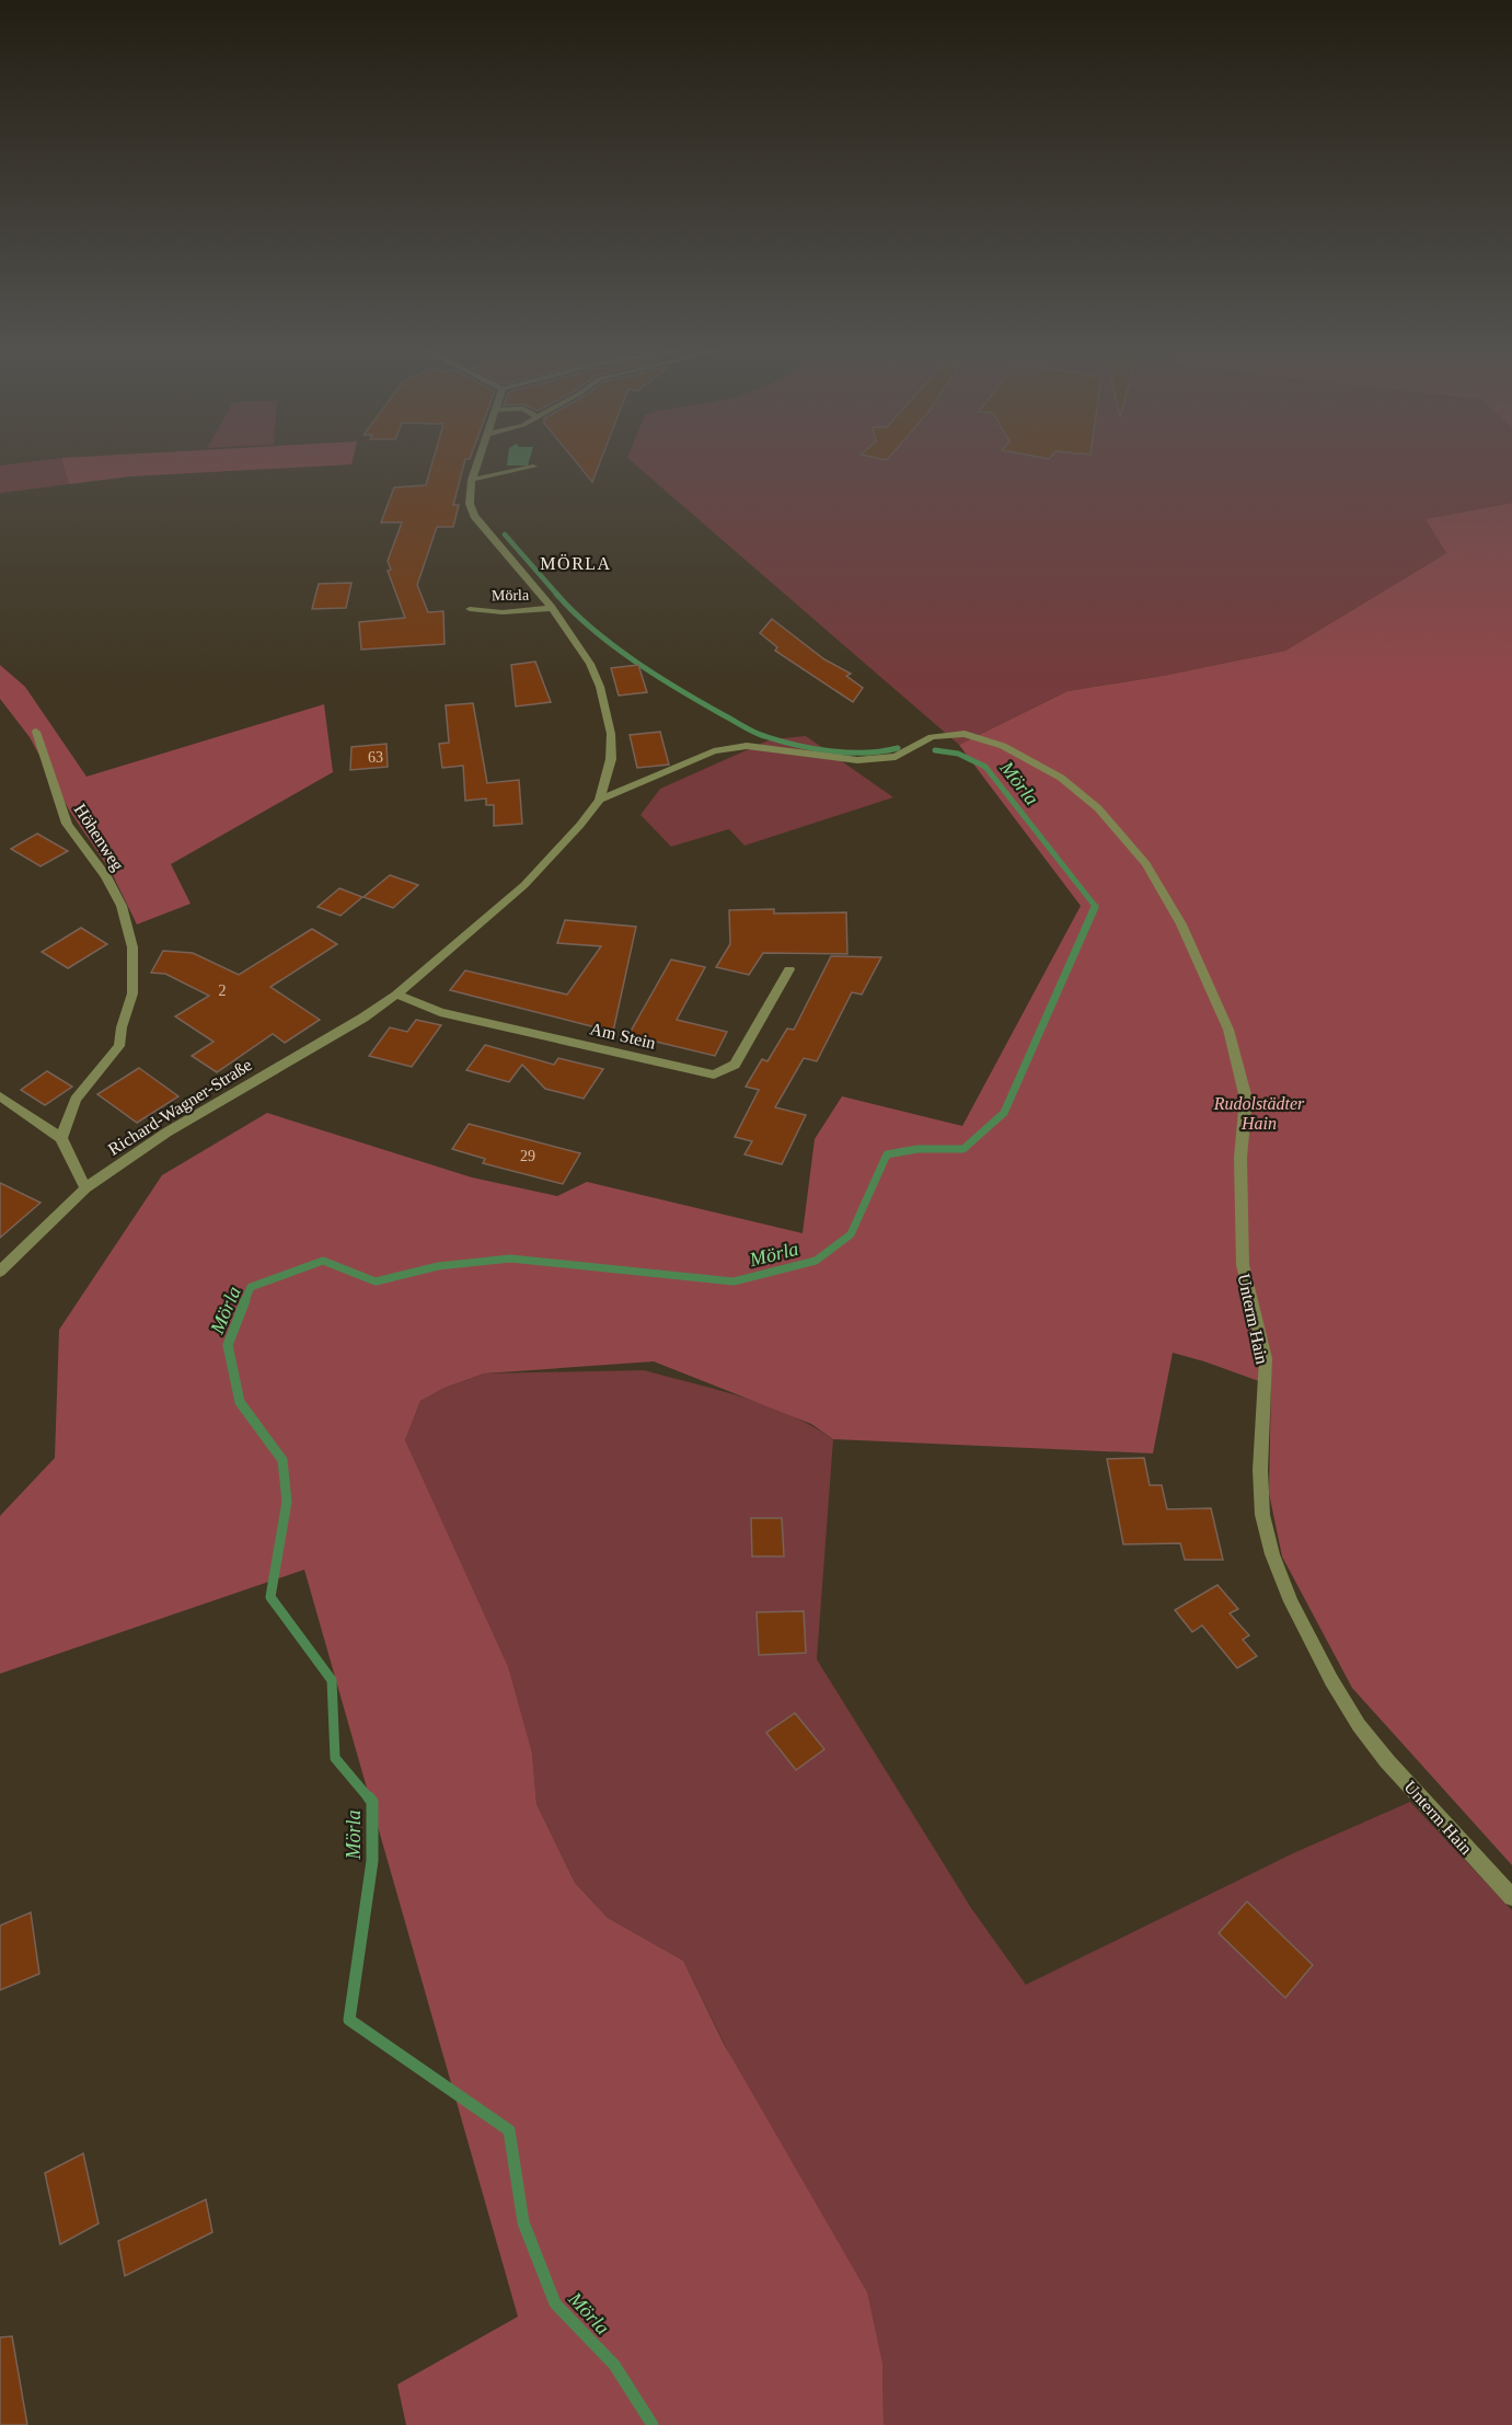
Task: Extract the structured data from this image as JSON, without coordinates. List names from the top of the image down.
{
  "streets": {
    "street": [
      "Mörla",
      "Höhenweg",
      "Am Stein",
      "Richard-Wagner-Straße",
      "Unterm Hain"
    ]
  },
  "crossings": [
    ["Mörla", "Am Stein"],
    ["Mörla", "Richard-Wagner-Straße"],
    ["Mörla", "Unterm Hain"],
    ["Am Stein", "Richard-Wagner-Straße"]
  ],
  "districts": ["MÖRLA"],
  "water": ["Mörla"],
  "parks": ["Rudolstädter Hain"],
  "house_numbers": ["63", "2", "29"]
}
